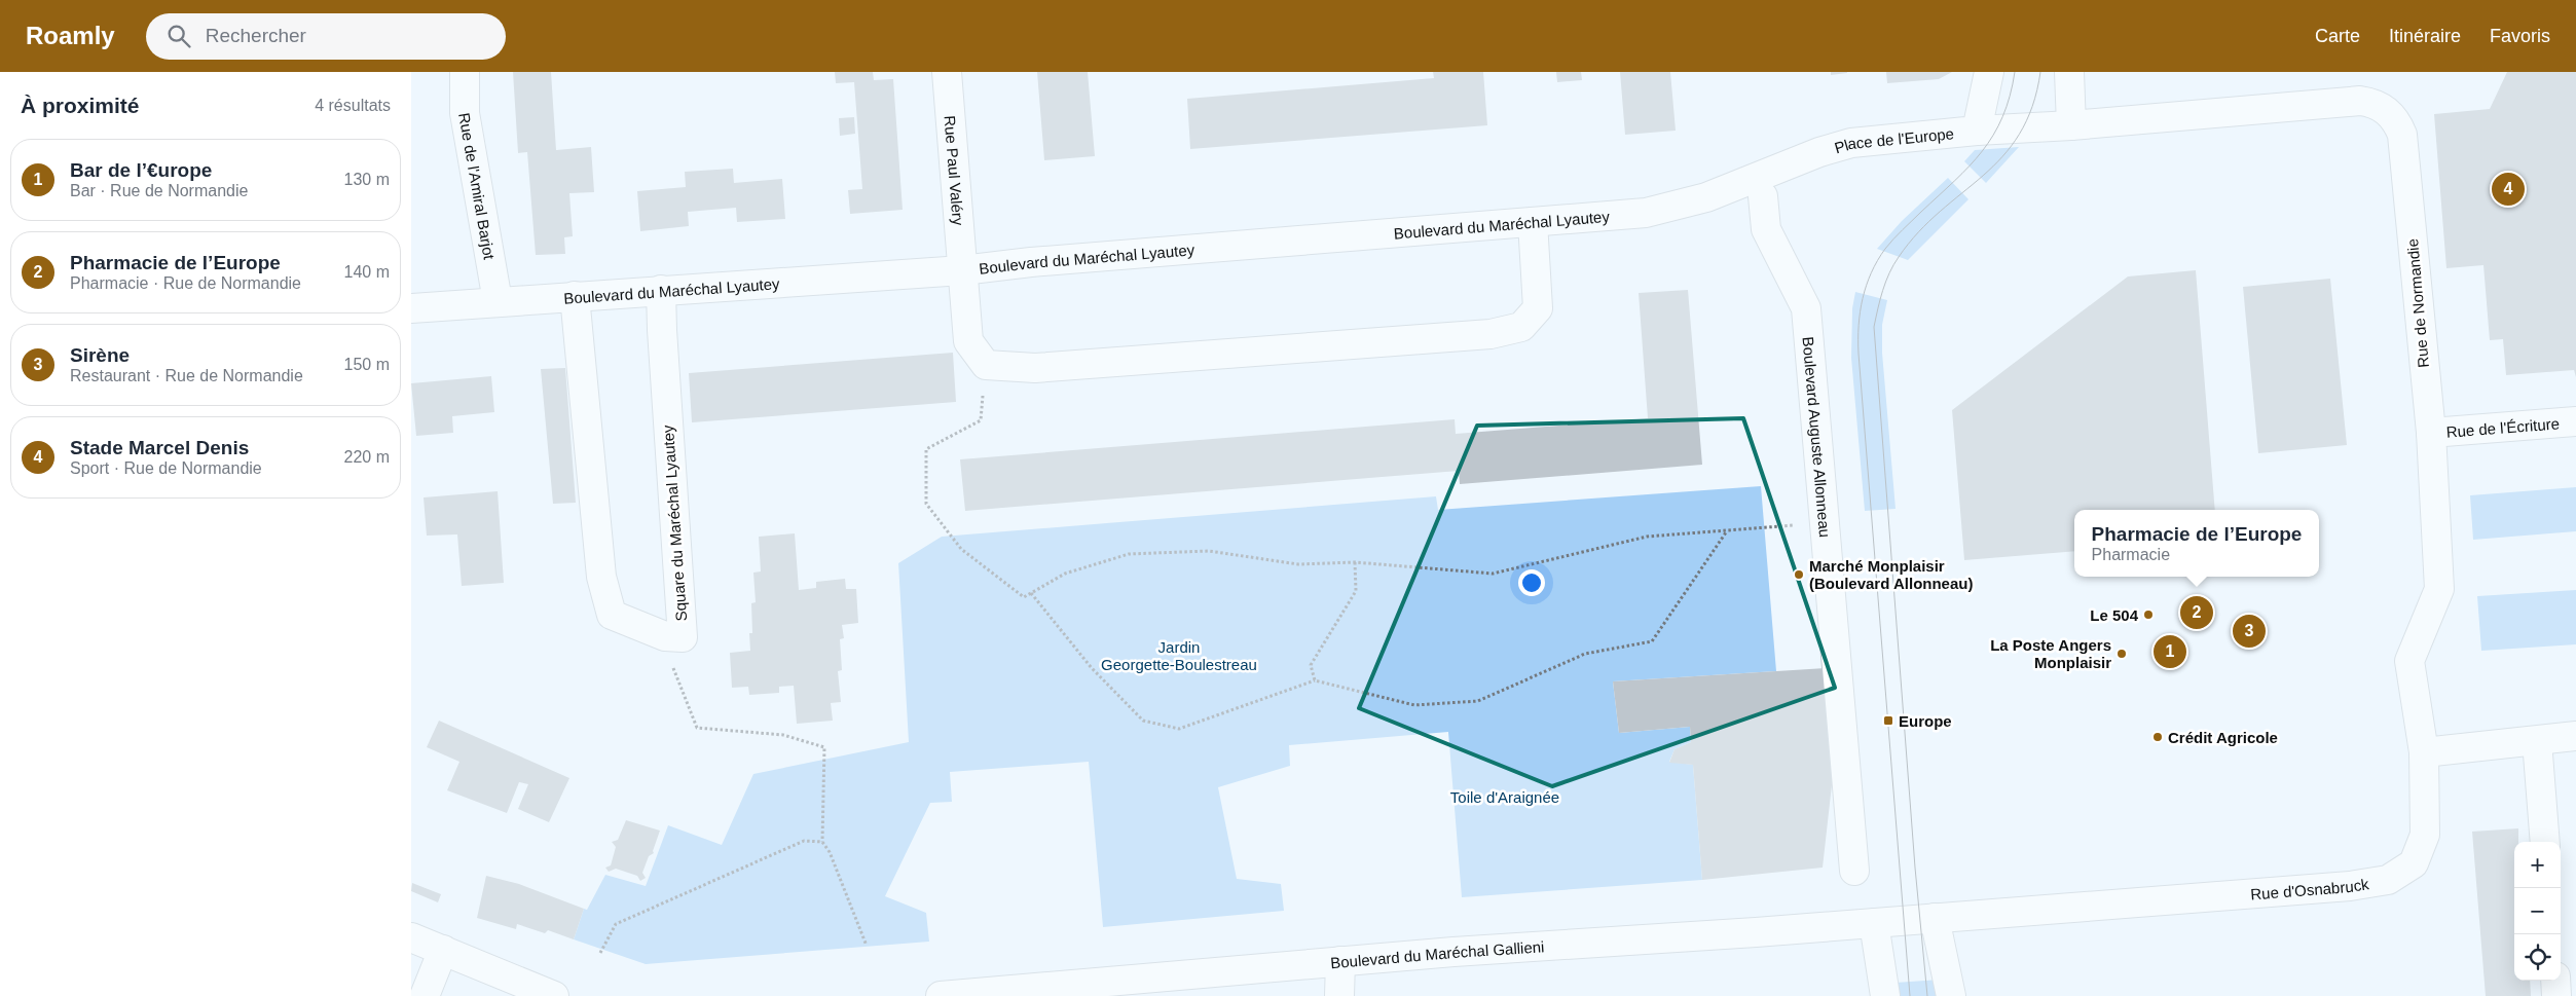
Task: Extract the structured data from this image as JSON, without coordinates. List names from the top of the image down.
{
  "streets": {
    "street": [
      "Place de l'Europe",
      "Rue Paul Valéry",
      "Rue de l'Amiral Barjot",
      "Boulevard du Maréchal Lyautey",
      "Rue de Normandie",
      "Rue de l'Écriture",
      "Boulevard Auguste Allonneau",
      "Square du Maréchal Lyautey",
      "Rue d'Osnabruck",
      "Boulevard du Maréchal Gallieni"
    ]
  },
  "crossings": [
    ["Place de l'Europe", "Boulevard du Maréchal Lyautey"],
    ["Place de l'Europe", "Rue de Normandie"],
    ["Place de l'Europe", "Boulevard Auguste Allonneau"],
    ["Rue Paul Valéry", "Boulevard du Maréchal Lyautey"],
    ["Rue de l'Amiral Barjot", "Boulevard du Maréchal Lyautey"],
    ["Boulevard du Maréchal Lyautey", "Boulevard Auguste Allonneau"],
    ["Boulevard du Maréchal Lyautey", "Square du Maréchal Lyautey"],
    ["Rue de Normandie", "Rue de l'Écriture"],
    ["Rue de Normandie", "Rue d'Osnabruck"],
    ["Rue d'Osnabruck", "Boulevard du Maréchal Gallieni"]
  ],
  "parks": ["Jardin Georgette-Boulestreau", "Toile d'Araignée"],
  "places": {
    "other": [
      "Marché Monplaisir (Boulevard Allonneau)",
      "Le 504",
      "La Poste Angers Monplaisir",
      "Crédit Agricole"
    ],
    "transit": ["Europe"]
  },
  "page": {
    "header": "Roamly",
    "search": "Rechercher",
    "nav": ["Carte", "Itinéraire", "Favoris"],
    "heading": ["À proximité", "4 résultats"],
    "list": [
      {
        "mark": "1",
        "name": "Bar de l’€urope",
        "note": "Bar · Rue de Normandie",
        "value": "130 m"
      },
      {
        "mark": "2",
        "name": "Pharmacie de l’Europe",
        "note": "Pharmacie · Rue de Normandie",
        "value": "140 m"
      },
      {
        "mark": "3",
        "name": "Sirène",
        "note": "Restaurant · Rue de Normandie",
        "value": "150 m"
      },
      {
        "mark": "4",
        "name": "Stade Marcel Denis",
        "note": "Sport · Rue de Normandie",
        "value": "220 m"
      }
    ],
    "pins": [
      "4",
      "2",
      "3",
      "1"
    ],
    "popup": ["Pharmacie de l’Europe", "Pharmacie"],
    "map_buttons": ["+", "−"]
  }
}
